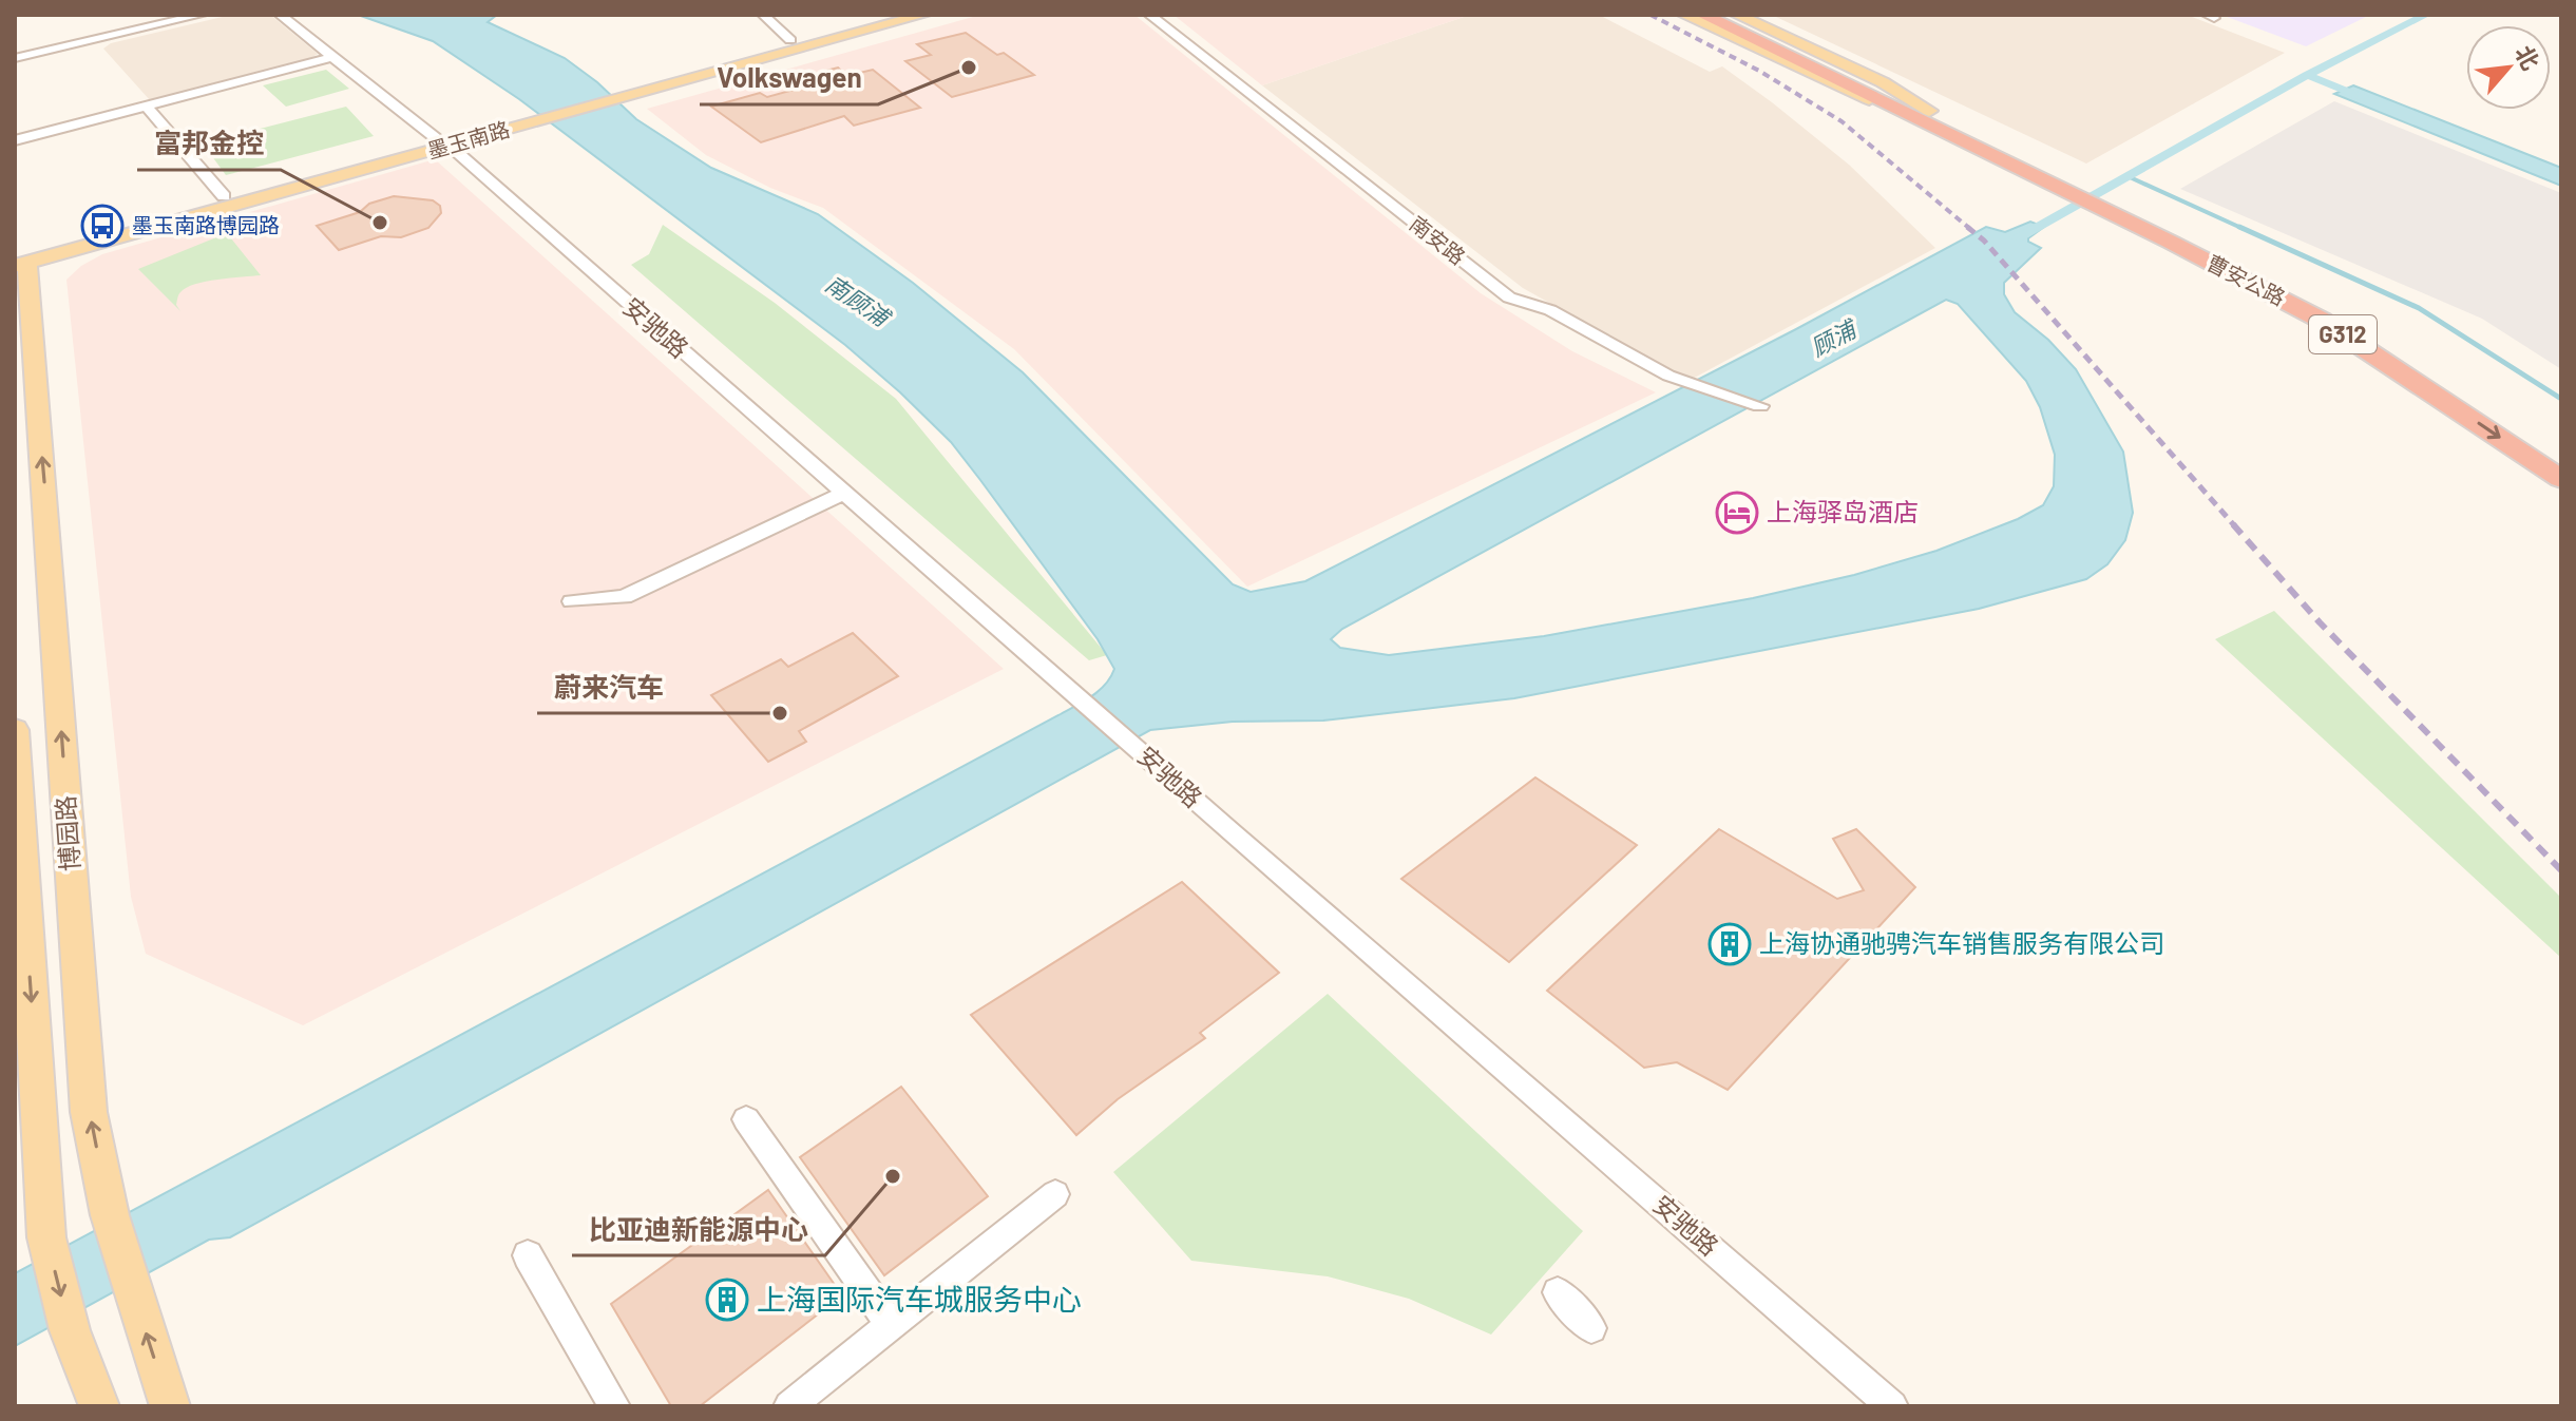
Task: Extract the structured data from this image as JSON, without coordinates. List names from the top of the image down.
{
  "streets": {
    "highway": ["曹安公路", "G312"],
    "main road": ["墨玉南路", "博园路"],
    "street": ["南安路", "安驰路"]
  },
  "crossings": [
    ["墨玉南路", "安驰路"],
    ["墨玉南路", "博园路"]
  ],
  "water": ["南顾浦", "顾浦"],
  "places": {
    "other": [
      "Volkswagen",
      "富邦金控",
      "蔚来汽车",
      "比亚迪新能源中心"
    ],
    "bus stop": ["墨玉南路博园路"],
    "hotel": ["上海驿岛酒店"],
    "building": ["上海协通驰骋汽车销售服务有限公司", "上海国际汽车城服务中心"]
  },
  "north": "top right"
}
